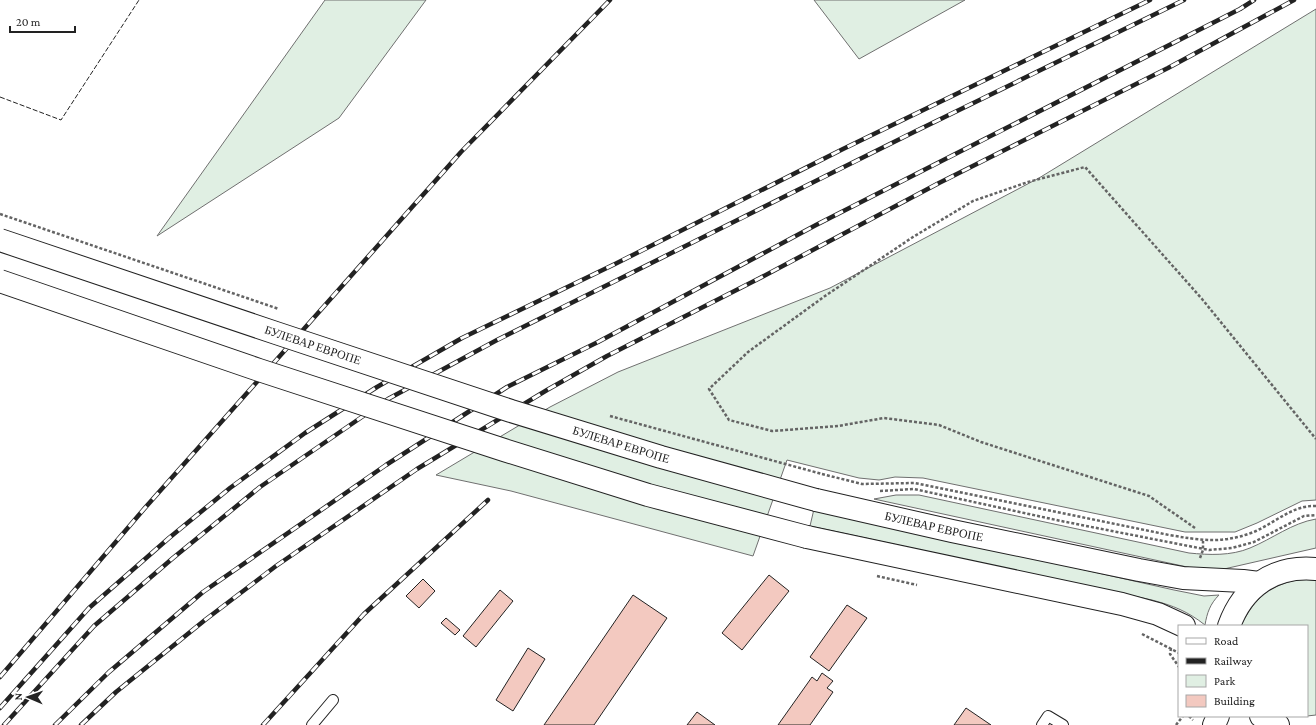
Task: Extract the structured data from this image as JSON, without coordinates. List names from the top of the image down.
{
  "streets": {
    "main road": ["БУЛЕВАР ЕВРОПЕ"]
  },
  "legend": [
    "Road",
    "Railway",
    "Park",
    "Building"
  ],
  "scale_bar": "20 m",
  "north": "left"
}
